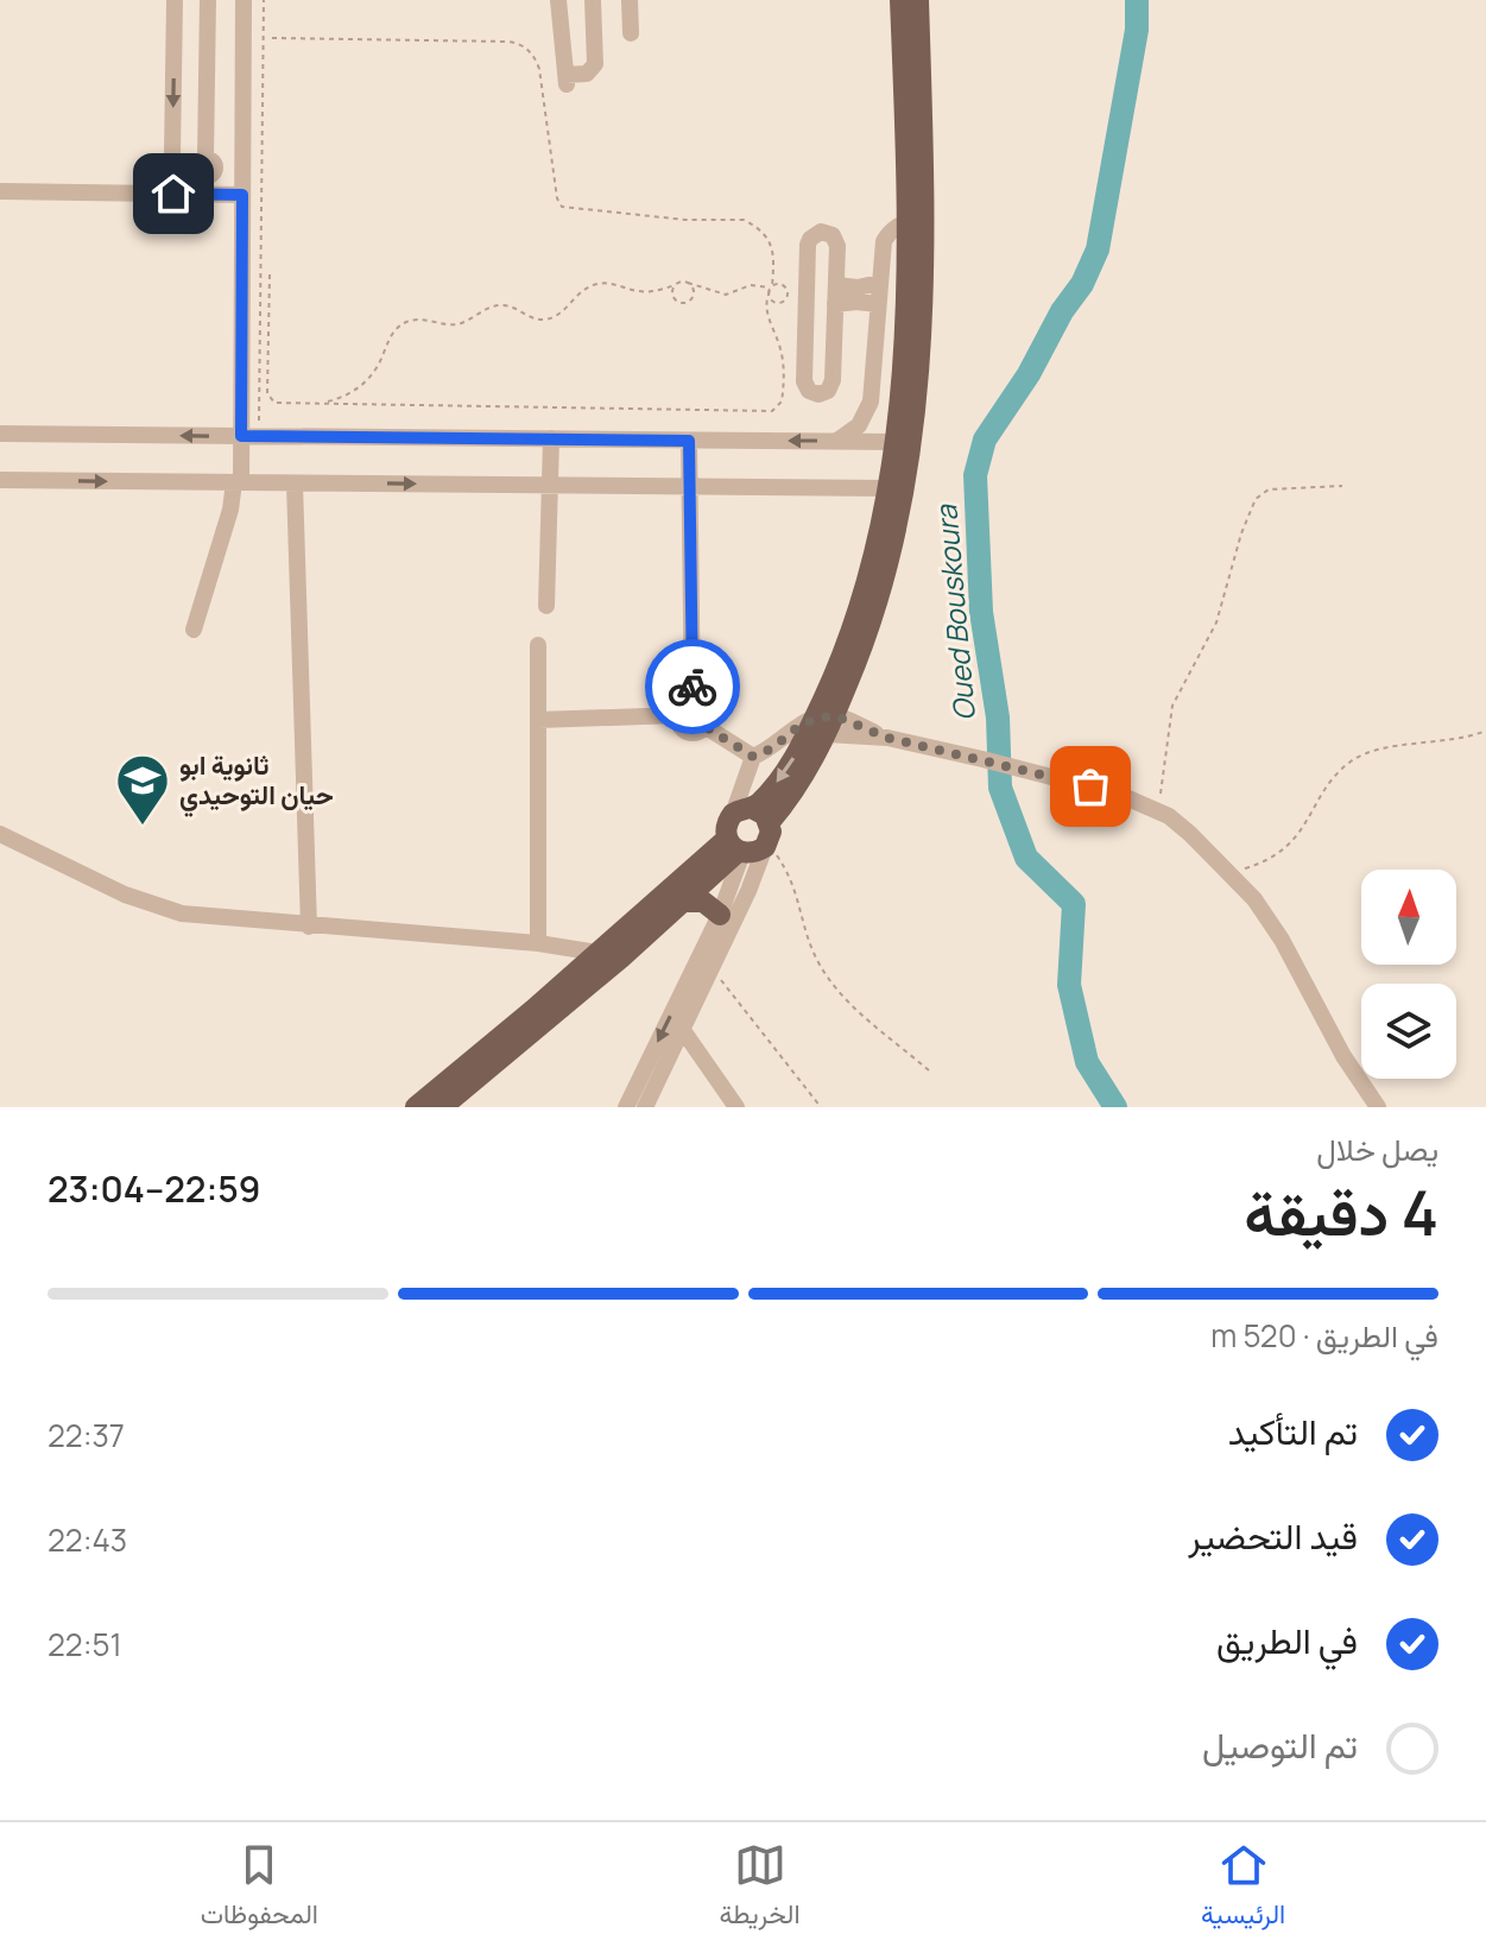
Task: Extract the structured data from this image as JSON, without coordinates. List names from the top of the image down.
{
  "water": ["Oued Bouskoura"],
  "places": {
    "school or university": ["ثانوية ابو حيان التوحيدي"]
  },
  "north": "top",
  "page": {
    "heading": ["4 دقيقة", "يصل خلال", "22:59–23:04"],
    "bar": "في الطريق · 520 m",
    "list": [
      ["تم التأكيد", "22:37"],
      ["قيد التحضير", "22:43"],
      ["في الطريق", "22:51"],
      "تم التوصيل"
    ],
    "tabs": ["الرئيسية", "الخريطة", "المحفوظات"]
  }
}
